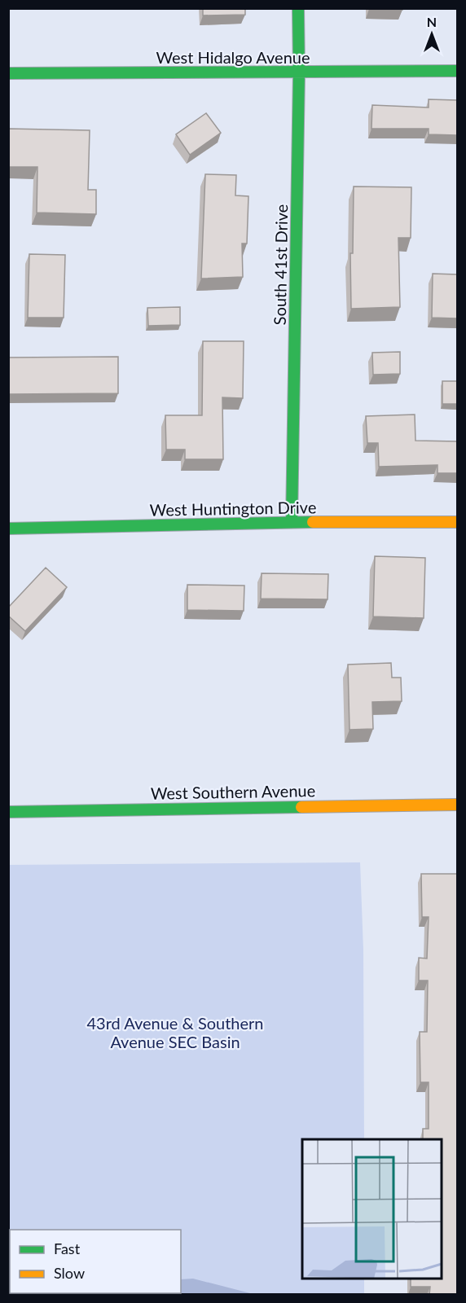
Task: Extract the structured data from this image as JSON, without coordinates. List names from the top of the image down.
{
  "streets": {
    "street": [
      "West Hidalgo Avenue",
      "South 41st Drive",
      "West Huntington Drive",
      "West Southern Avenue"
    ]
  },
  "crossings": [
    ["West Hidalgo Avenue", "South 41st Drive"],
    ["South 41st Drive", "West Huntington Drive"]
  ],
  "parks": ["43rd Avenue & Southern Avenue SEC Basin"],
  "legend": ["Fast", "Slow"],
  "north": "top"
}
